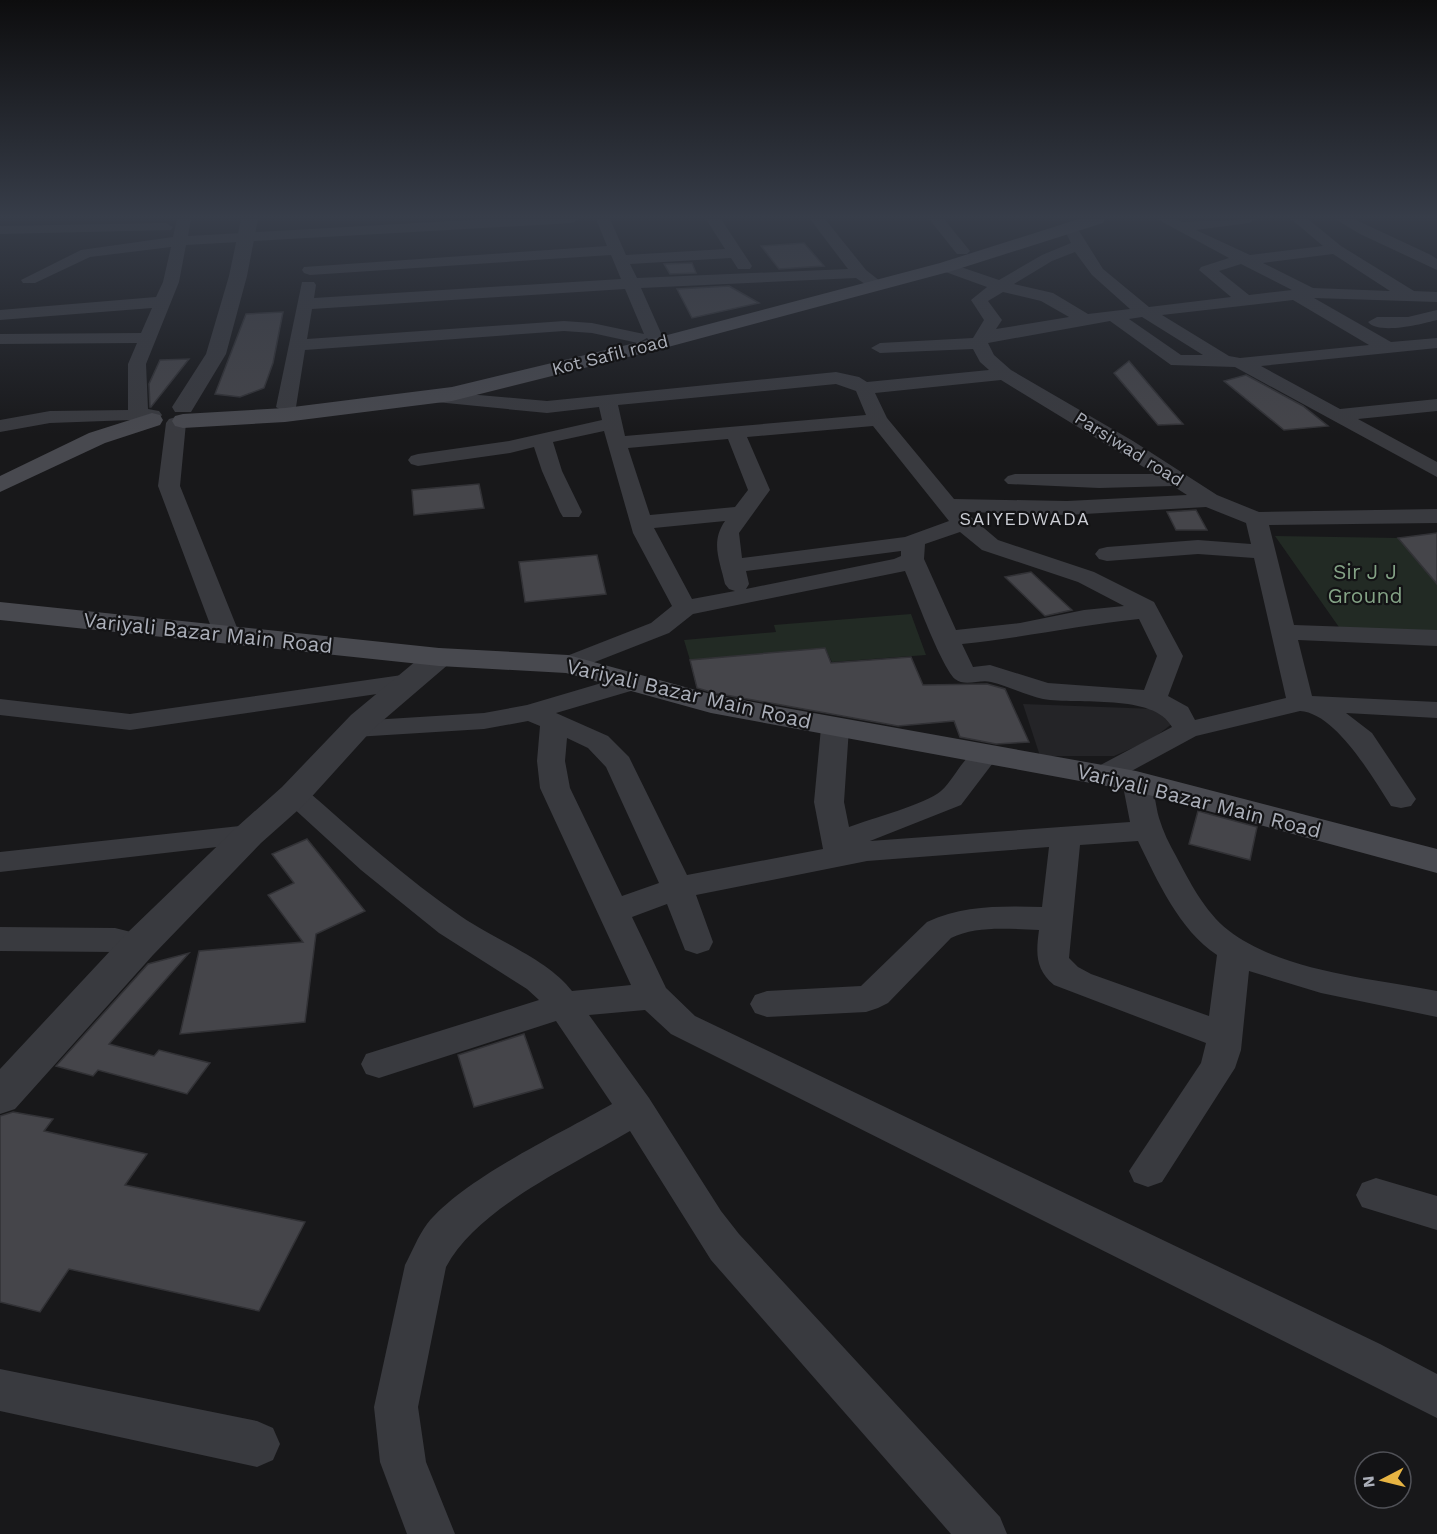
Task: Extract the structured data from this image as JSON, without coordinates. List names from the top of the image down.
{
  "streets": {
    "main road": ["Kot Safil road", "Variyali Bazar Main Road"],
    "street": ["Parsiwad road"]
  },
  "districts": ["SAIYEDWADA"],
  "parks": ["Sir J J Ground"],
  "north": "left"
}
